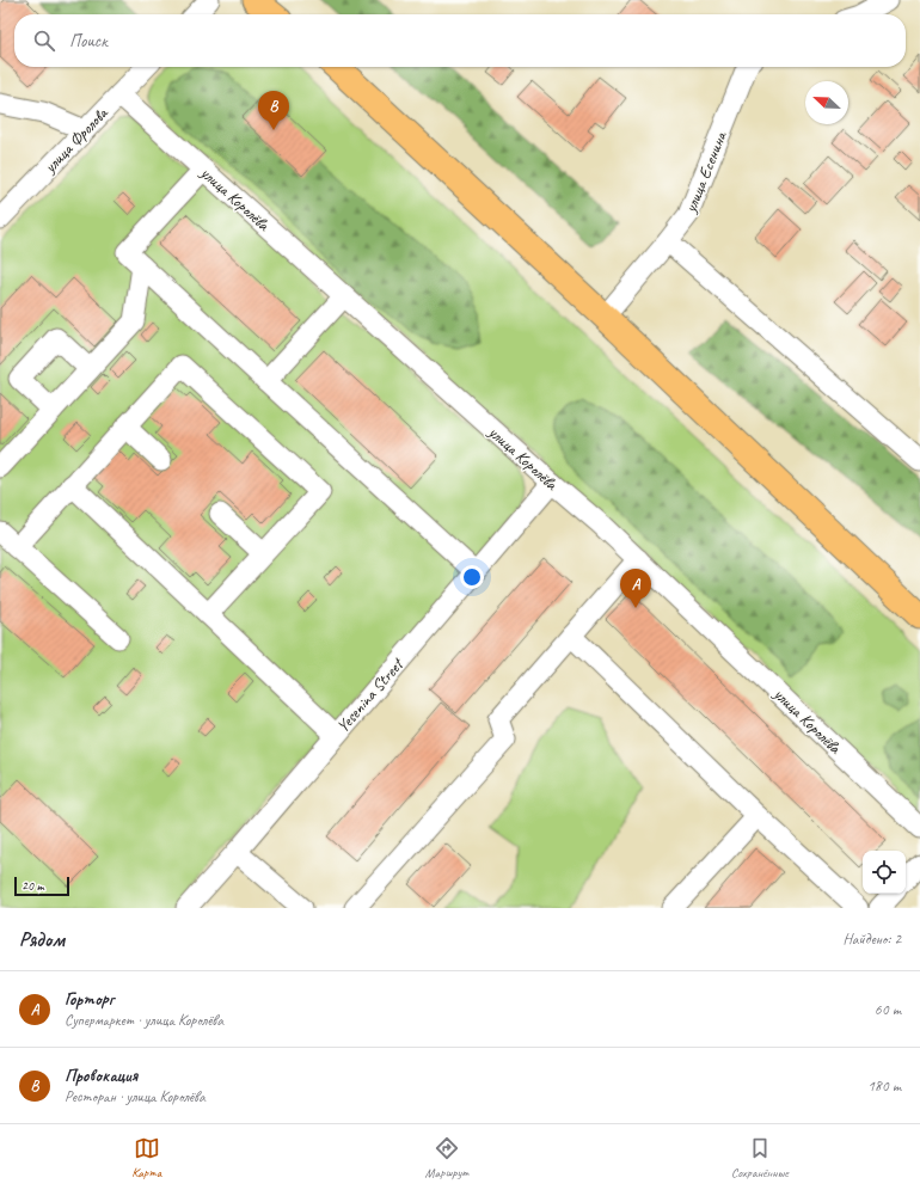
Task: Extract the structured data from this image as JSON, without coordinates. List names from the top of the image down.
{
  "streets": {
    "street": [
      "улица Фролова",
      "улица Есенина",
      "улица Королёва",
      "Yesenina Street"
    ]
  },
  "crossings": [
    ["улица Фролова", "улица Королёва"],
    ["улица Королёва", "Yesenina Street"]
  ],
  "scale_bar": "20 m",
  "north": "top left",
  "page": {
    "search": "Поиск",
    "pins": ["B", "A"],
    "scale": "20 m",
    "heading": ["Рядом", "Найдено: 2"],
    "list": [
      {
        "mark": "A",
        "name": "Горторг",
        "note": "Супермаркет · улица Королёва",
        "value": "60 m"
      },
      {
        "mark": "B",
        "name": "Провокация",
        "note": "Ресторан · улица Королёва",
        "value": "180 m"
      }
    ],
    "nav": ["Карта", "Маршрут", "Сохранённые"]
  }
}
